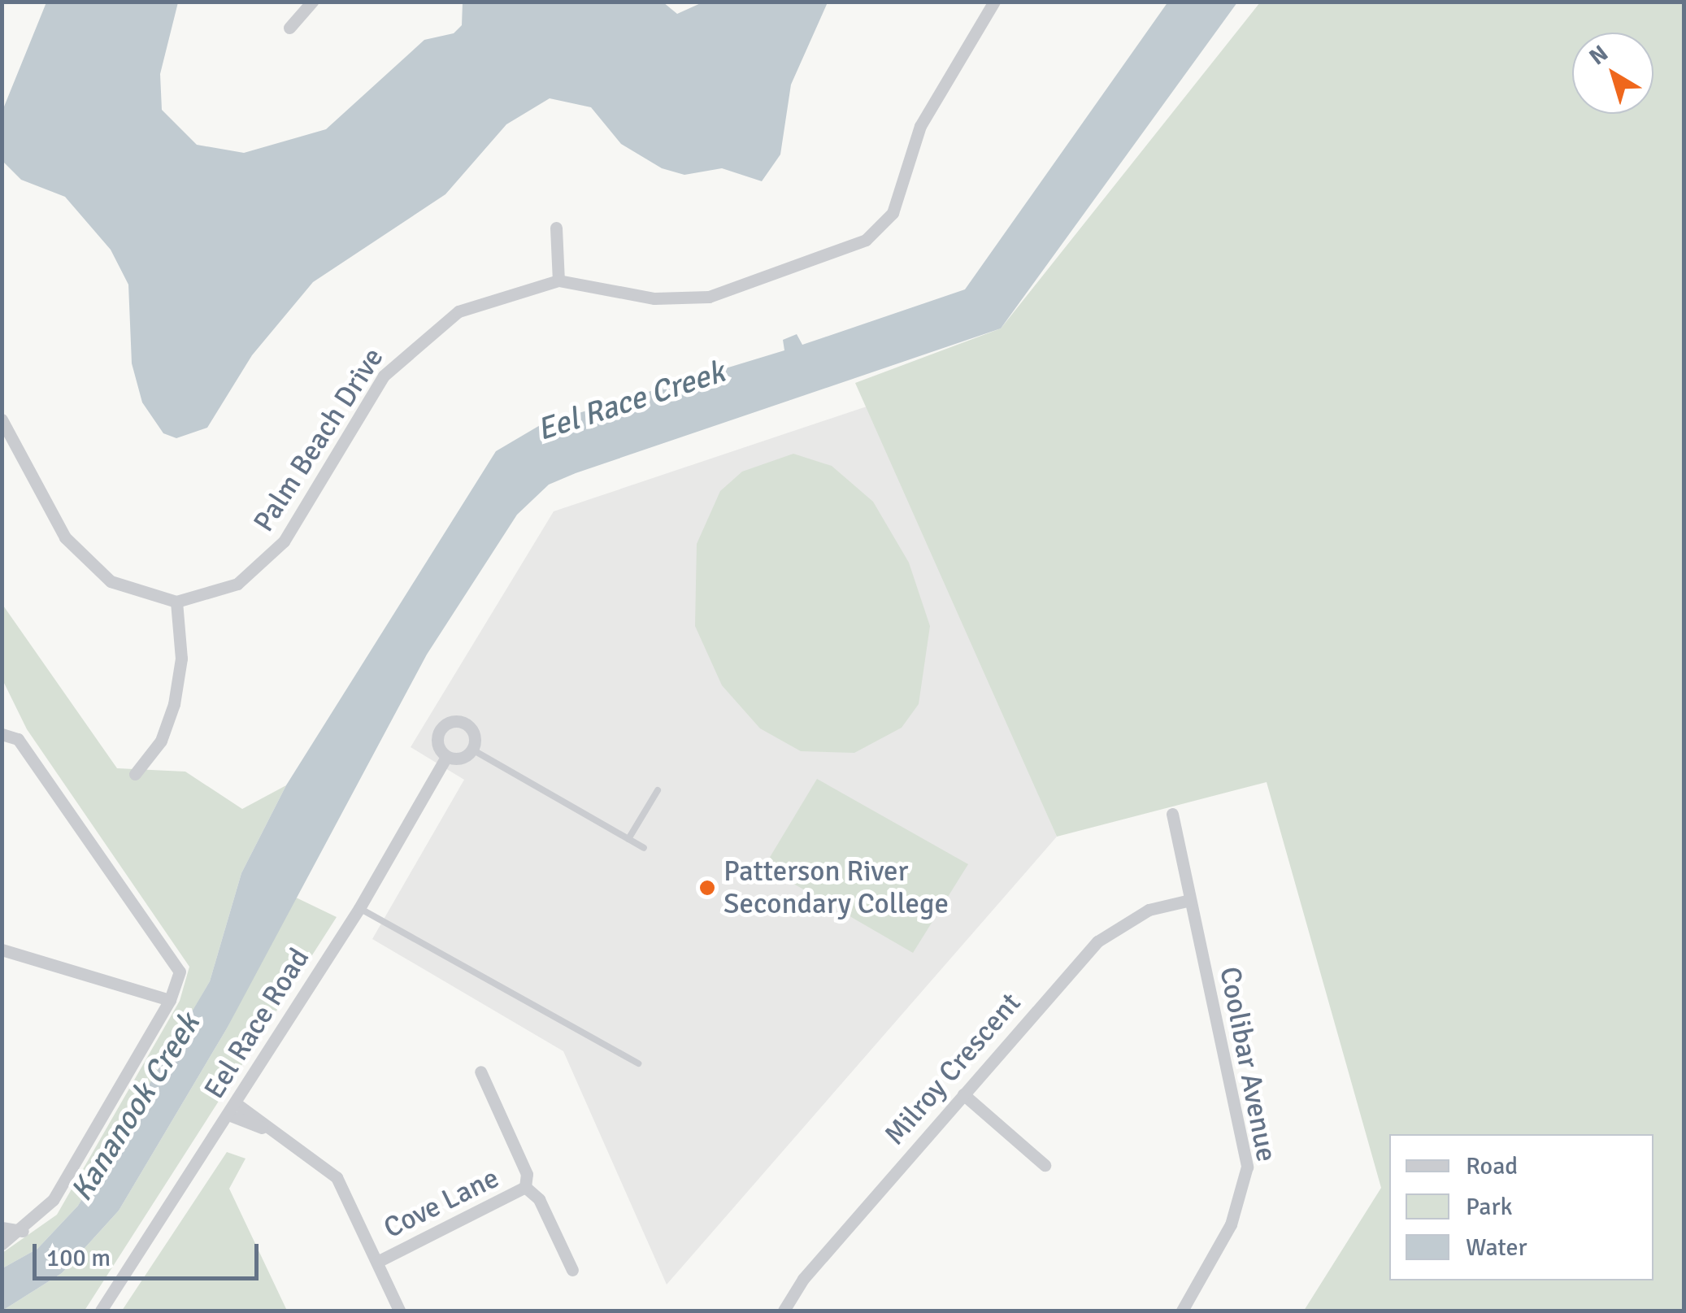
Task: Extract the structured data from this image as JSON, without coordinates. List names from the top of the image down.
{
  "streets": {
    "street": [
      "Palm Beach Drive",
      "Eel Race Road",
      "Coolibar Avenue",
      "Milroy Crescent",
      "Cove Lane"
    ]
  },
  "crossings": [
    ["Coolibar Avenue", "Milroy Crescent"]
  ],
  "water": ["Eel Race Creek", "Kananook Creek"],
  "places": ["Patterson River Secondary College"],
  "legend": ["Road", "Park", "Water"],
  "scale_bar": "100 m",
  "north": "top left"
}
